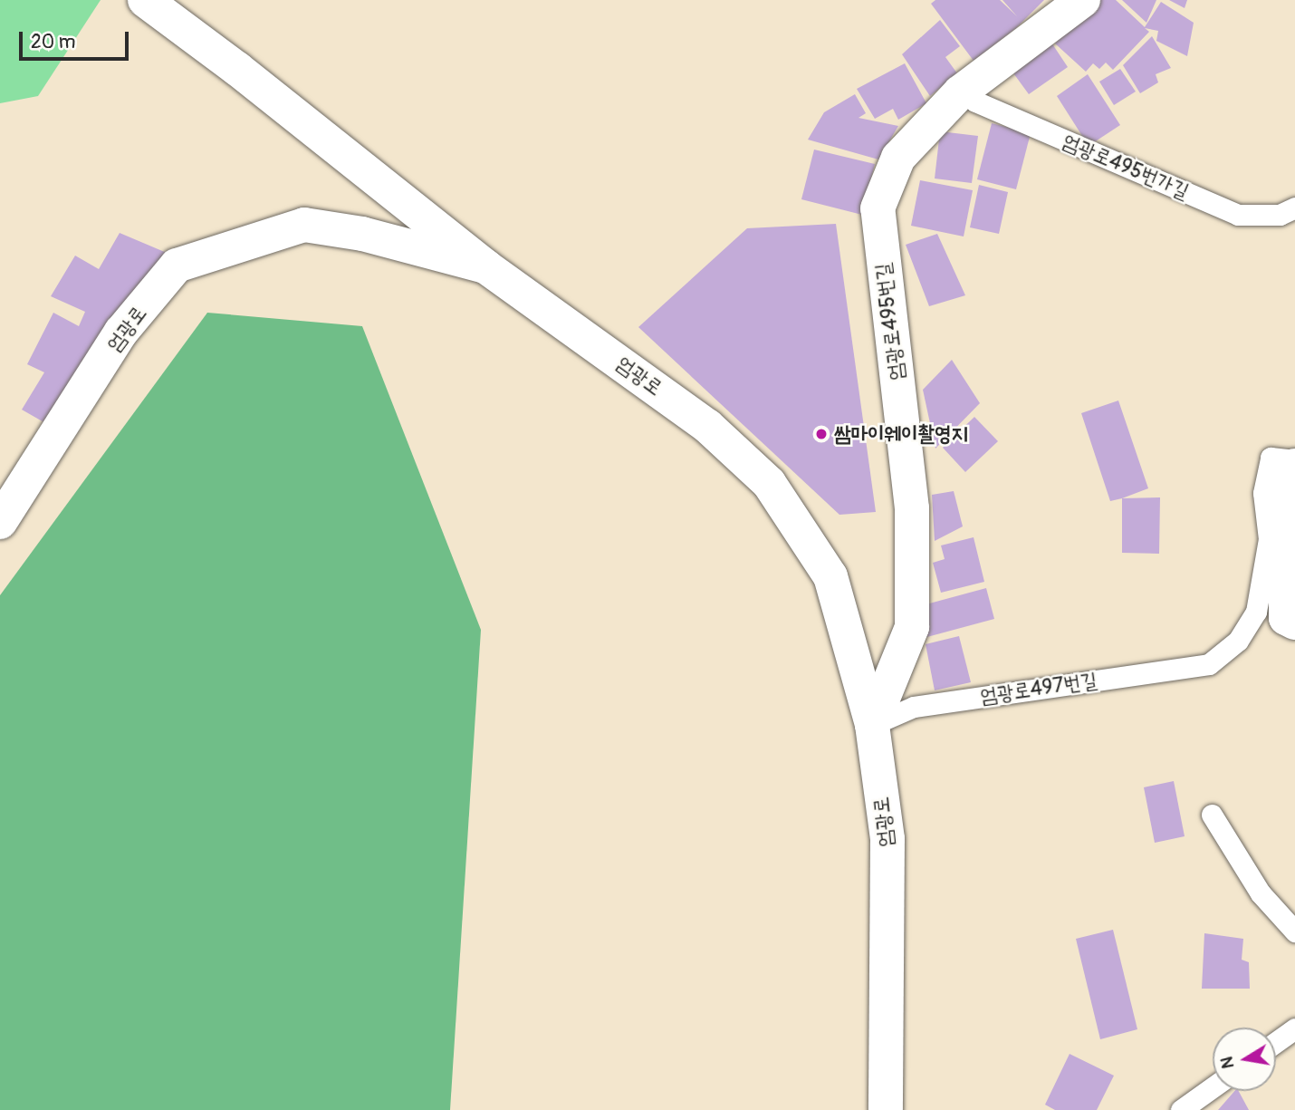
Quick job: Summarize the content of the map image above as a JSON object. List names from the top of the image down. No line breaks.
{"streets":{"main road":["엄광로495번길","엄광로"],"lane":["엄광로495번가길","엄광로497번길"]},"crossings":[["엄광로495번가길","엄광로495번길"],["엄광로495번길","엄광로"],["엄광로495번길","엄광로497번길"],["엄광로","엄광로497번길"]],"places":["쌈마이웨이촬영지"],"scale_bar":"20 m","north":"left"}
